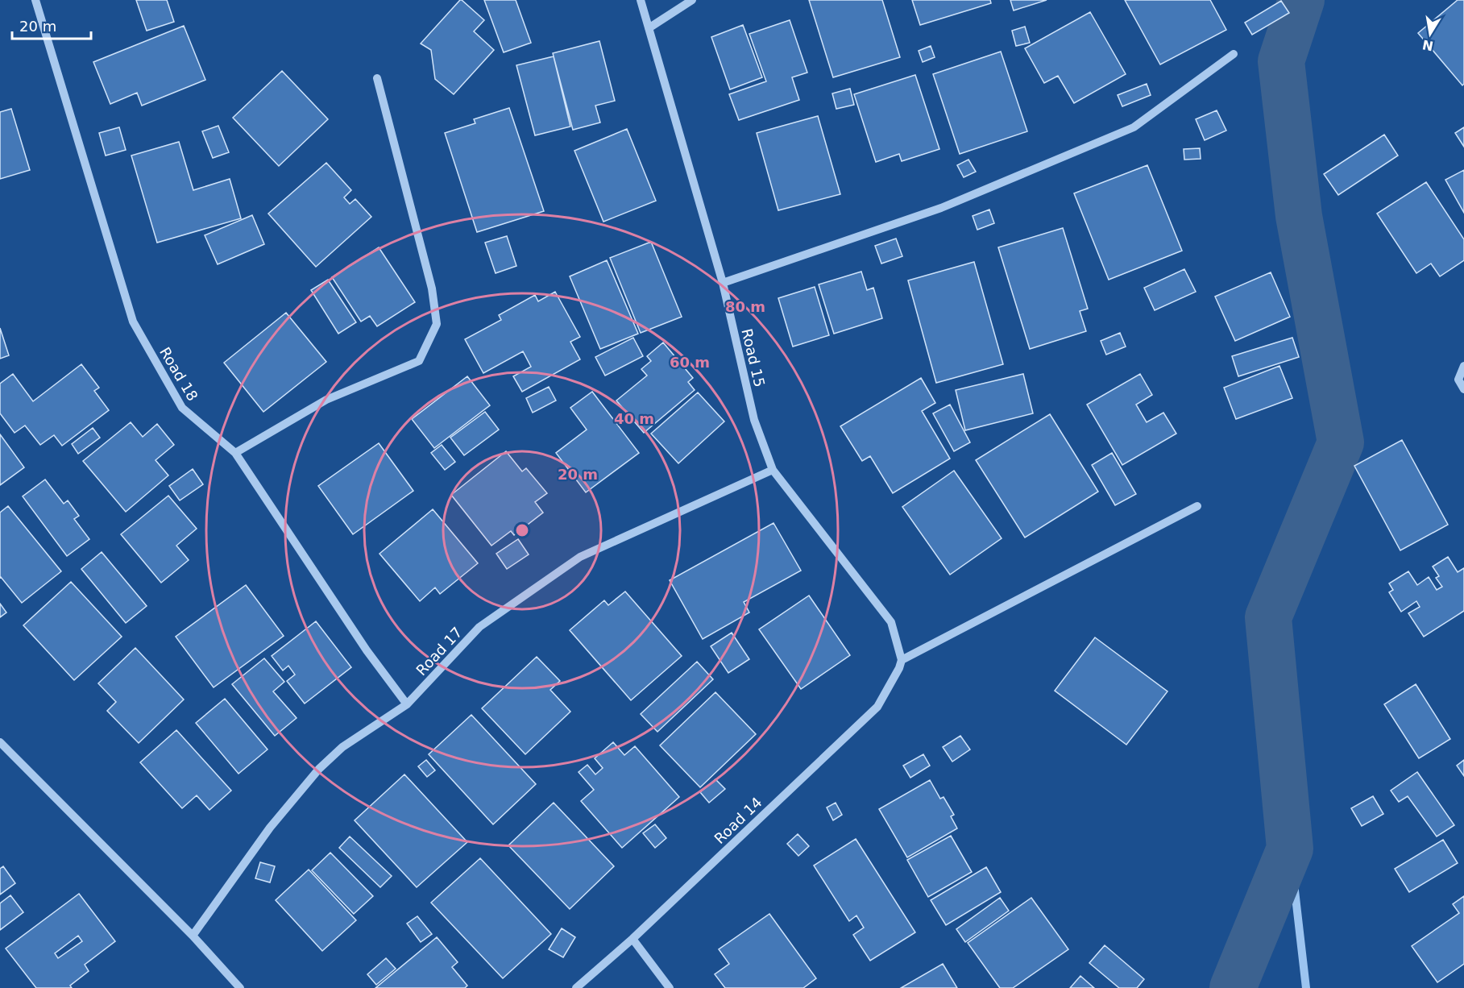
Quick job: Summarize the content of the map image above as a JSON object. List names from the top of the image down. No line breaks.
{"streets":{"street":["Road 15","Road 18","Road 17","Road 14"]},"crossings":[["Road 15","Road 17"],["Road 15","Road 14"],["Road 18","Road 17"]],"scale_bar":"20 m","north":"bottom","rings":["80 m","60 m","40 m","20 m"]}
